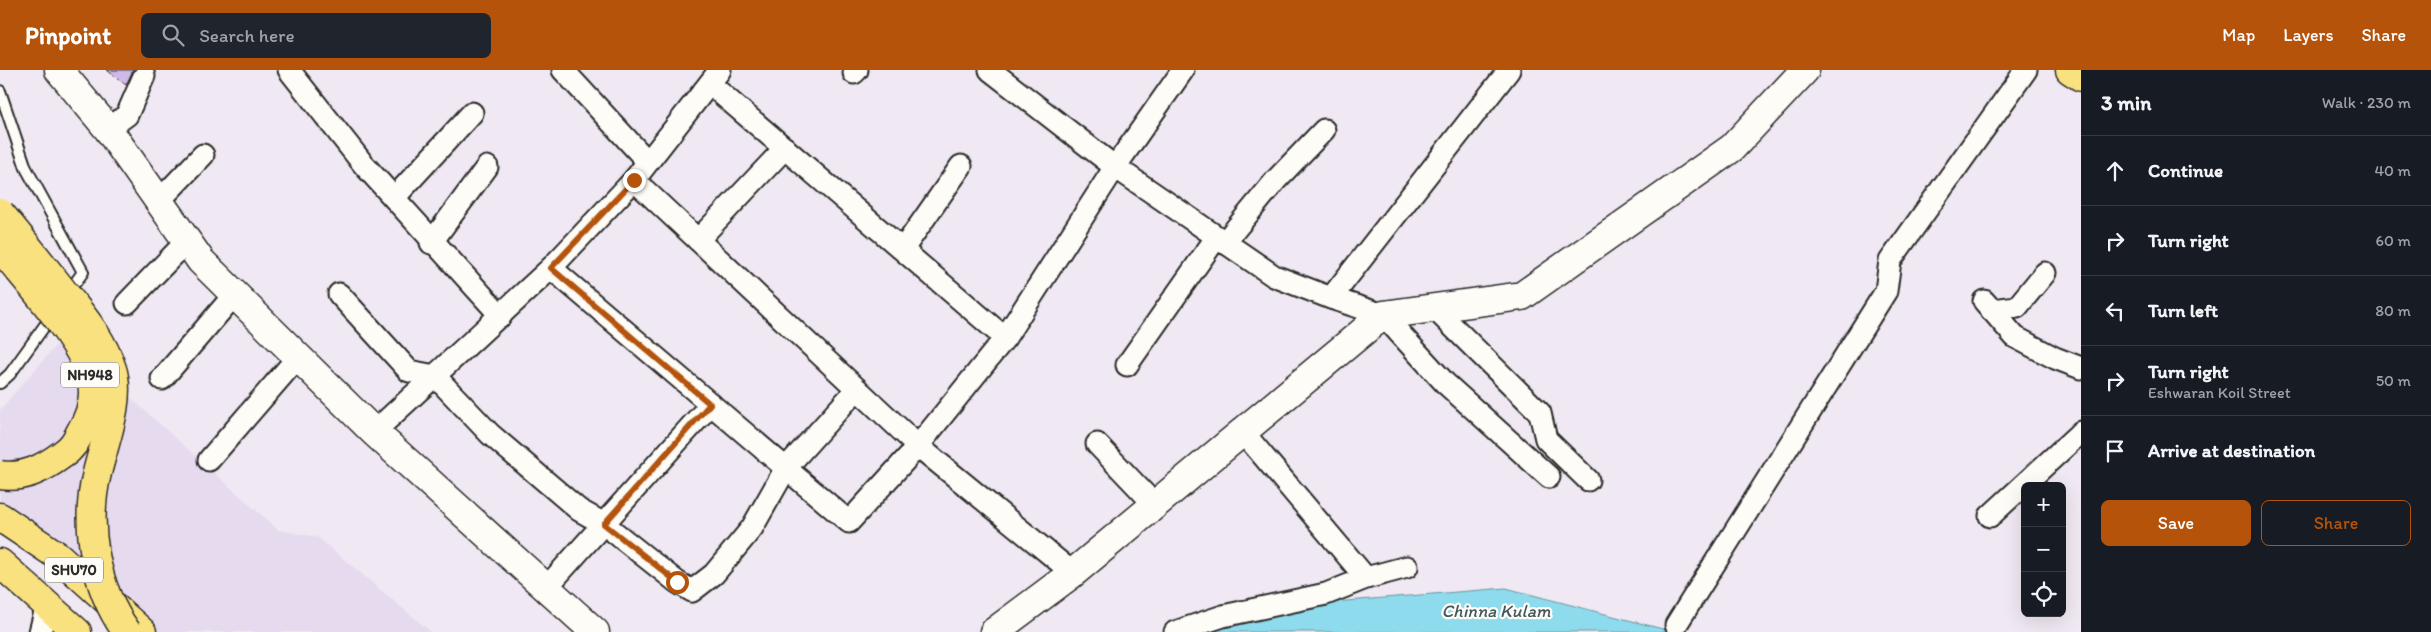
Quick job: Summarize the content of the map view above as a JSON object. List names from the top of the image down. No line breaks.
{"streets":{"main road":["NH948","SHU70"]},"water":["Chinna Kulam"],"page":{"header":"Pinpoint","search":"Search here","nav":["Map","Layers","Share"],"heading":["3 min","Walk · 230 m"],"list":[["Continue","40 m"],["Turn right","60 m"],["Turn left","80 m"],["Turn right","Eshwaran Koil Street","50 m"],"Arrive at destination"],"map_buttons":["+","−"],"buttons":["Save","Share"]}}
